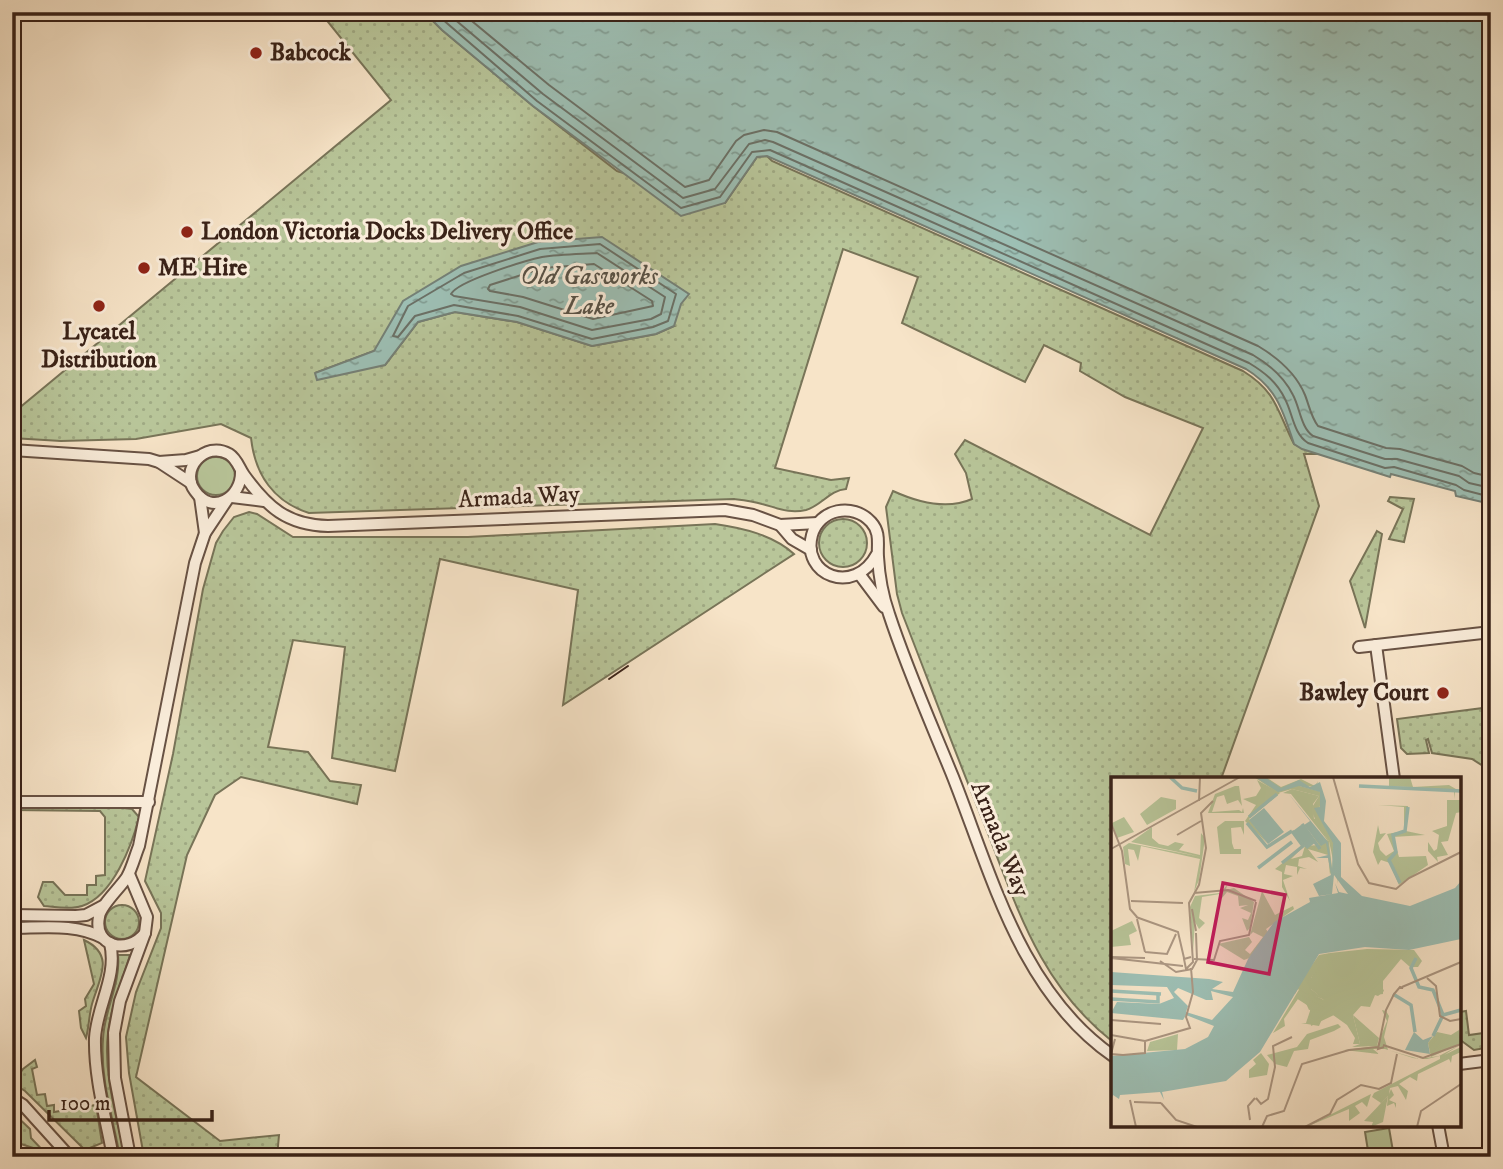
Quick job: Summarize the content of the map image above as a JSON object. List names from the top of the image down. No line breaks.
{"streets":{"street":["Armada Way"]},"water":["Old Gasworks Lake"],"places":["Babcock","London Victoria Docks Delivery Office","ME Hire","Lycatel Distribution","Bawley Court"],"scale_bar":"100 m"}
